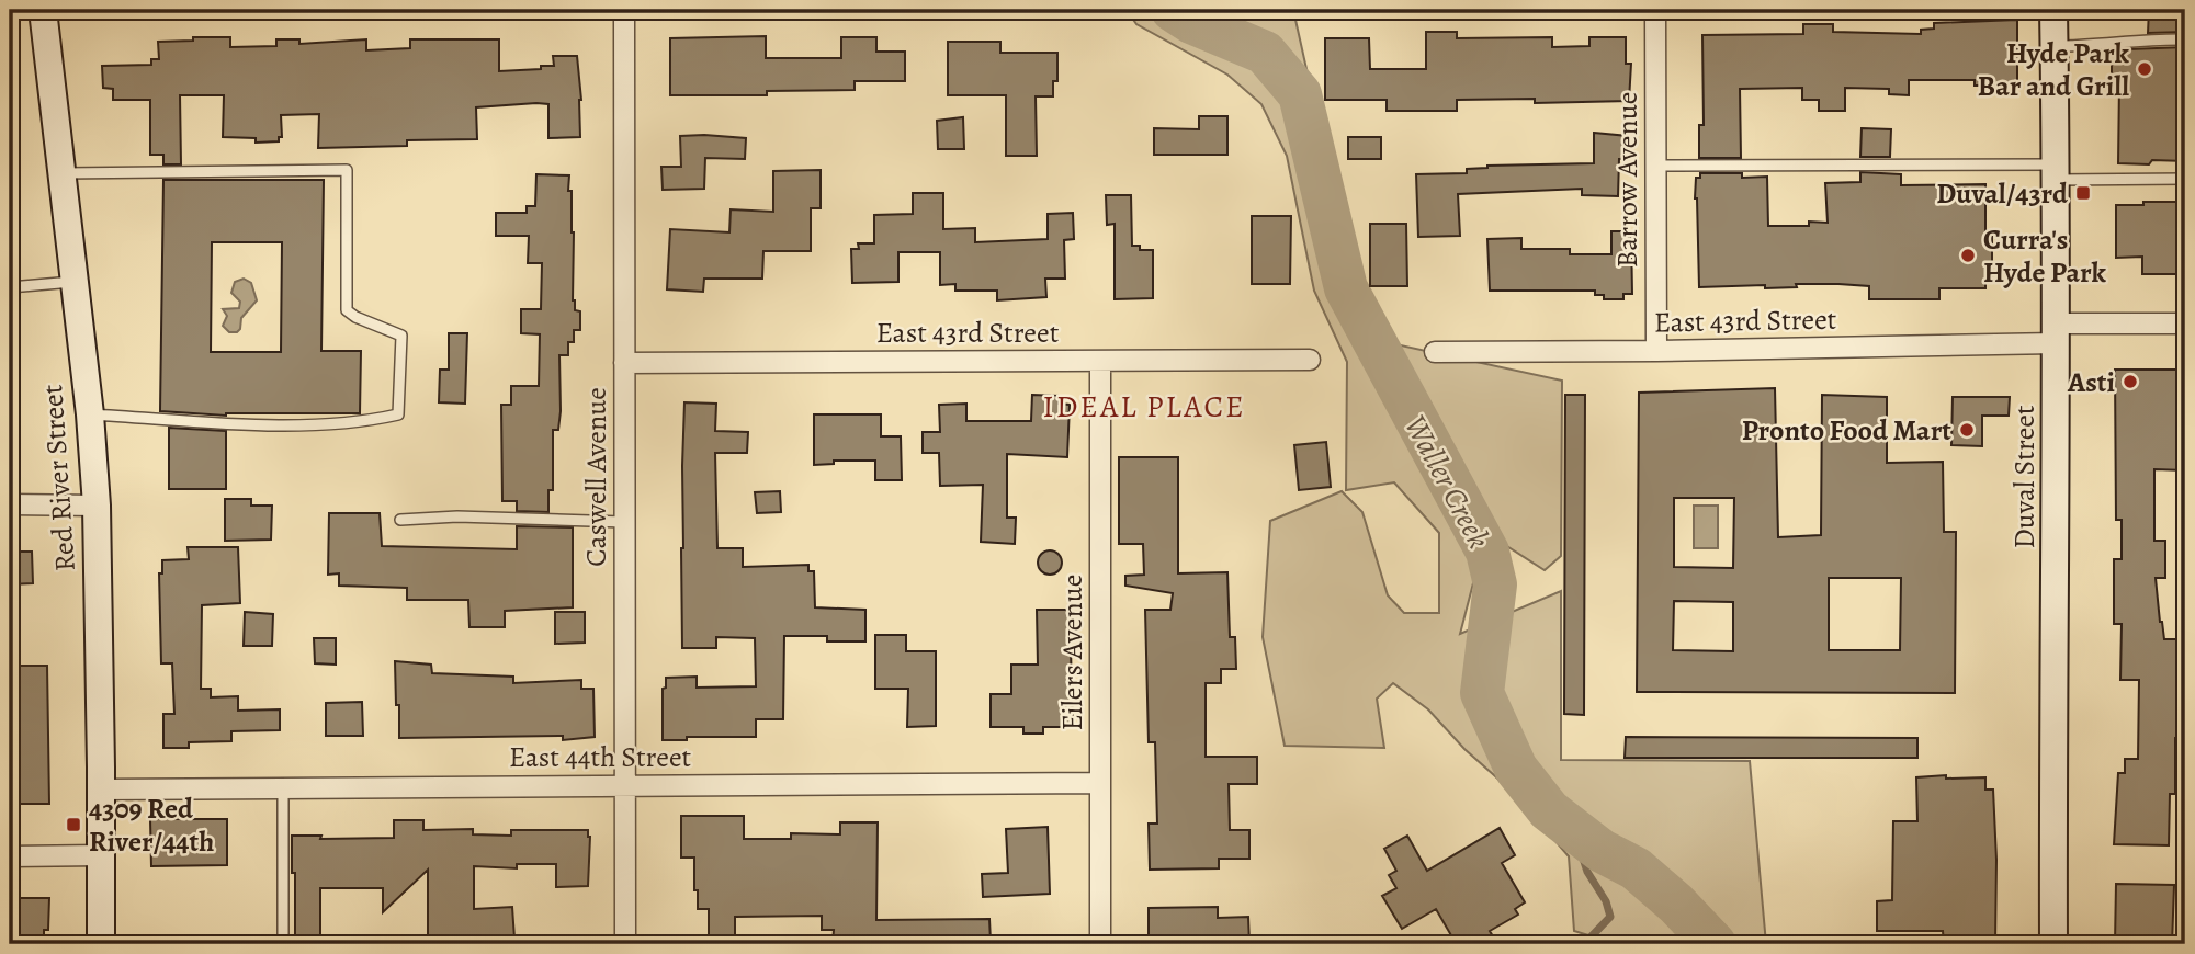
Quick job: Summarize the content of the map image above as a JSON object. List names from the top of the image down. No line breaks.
{"streets":{"main road":["Duval Street","Red River Street"],"street":["Barrow Avenue","East 43rd Street","Caswell Avenue","Eilers Avenue","East 44th Street"]},"crossings":[["Barrow Avenue","East 43rd Street"],["East 43rd Street","Caswell Avenue"],["East 43rd Street","Duval Street"],["East 43rd Street","Eilers Avenue"],["Caswell Avenue","East 44th Street"],["Red River Street","East 44th Street"],["Eilers Avenue","East 44th Street"]],"districts":["IDEAL PLACE"],"water":["Waller Creek"],"places":{"other":["Hyde Park Bar and Grill","Curra's Hyde Park","Asti","Pronto Food Mart"],"transit":["Duval/43rd","4309 Red River/44th"]}}
